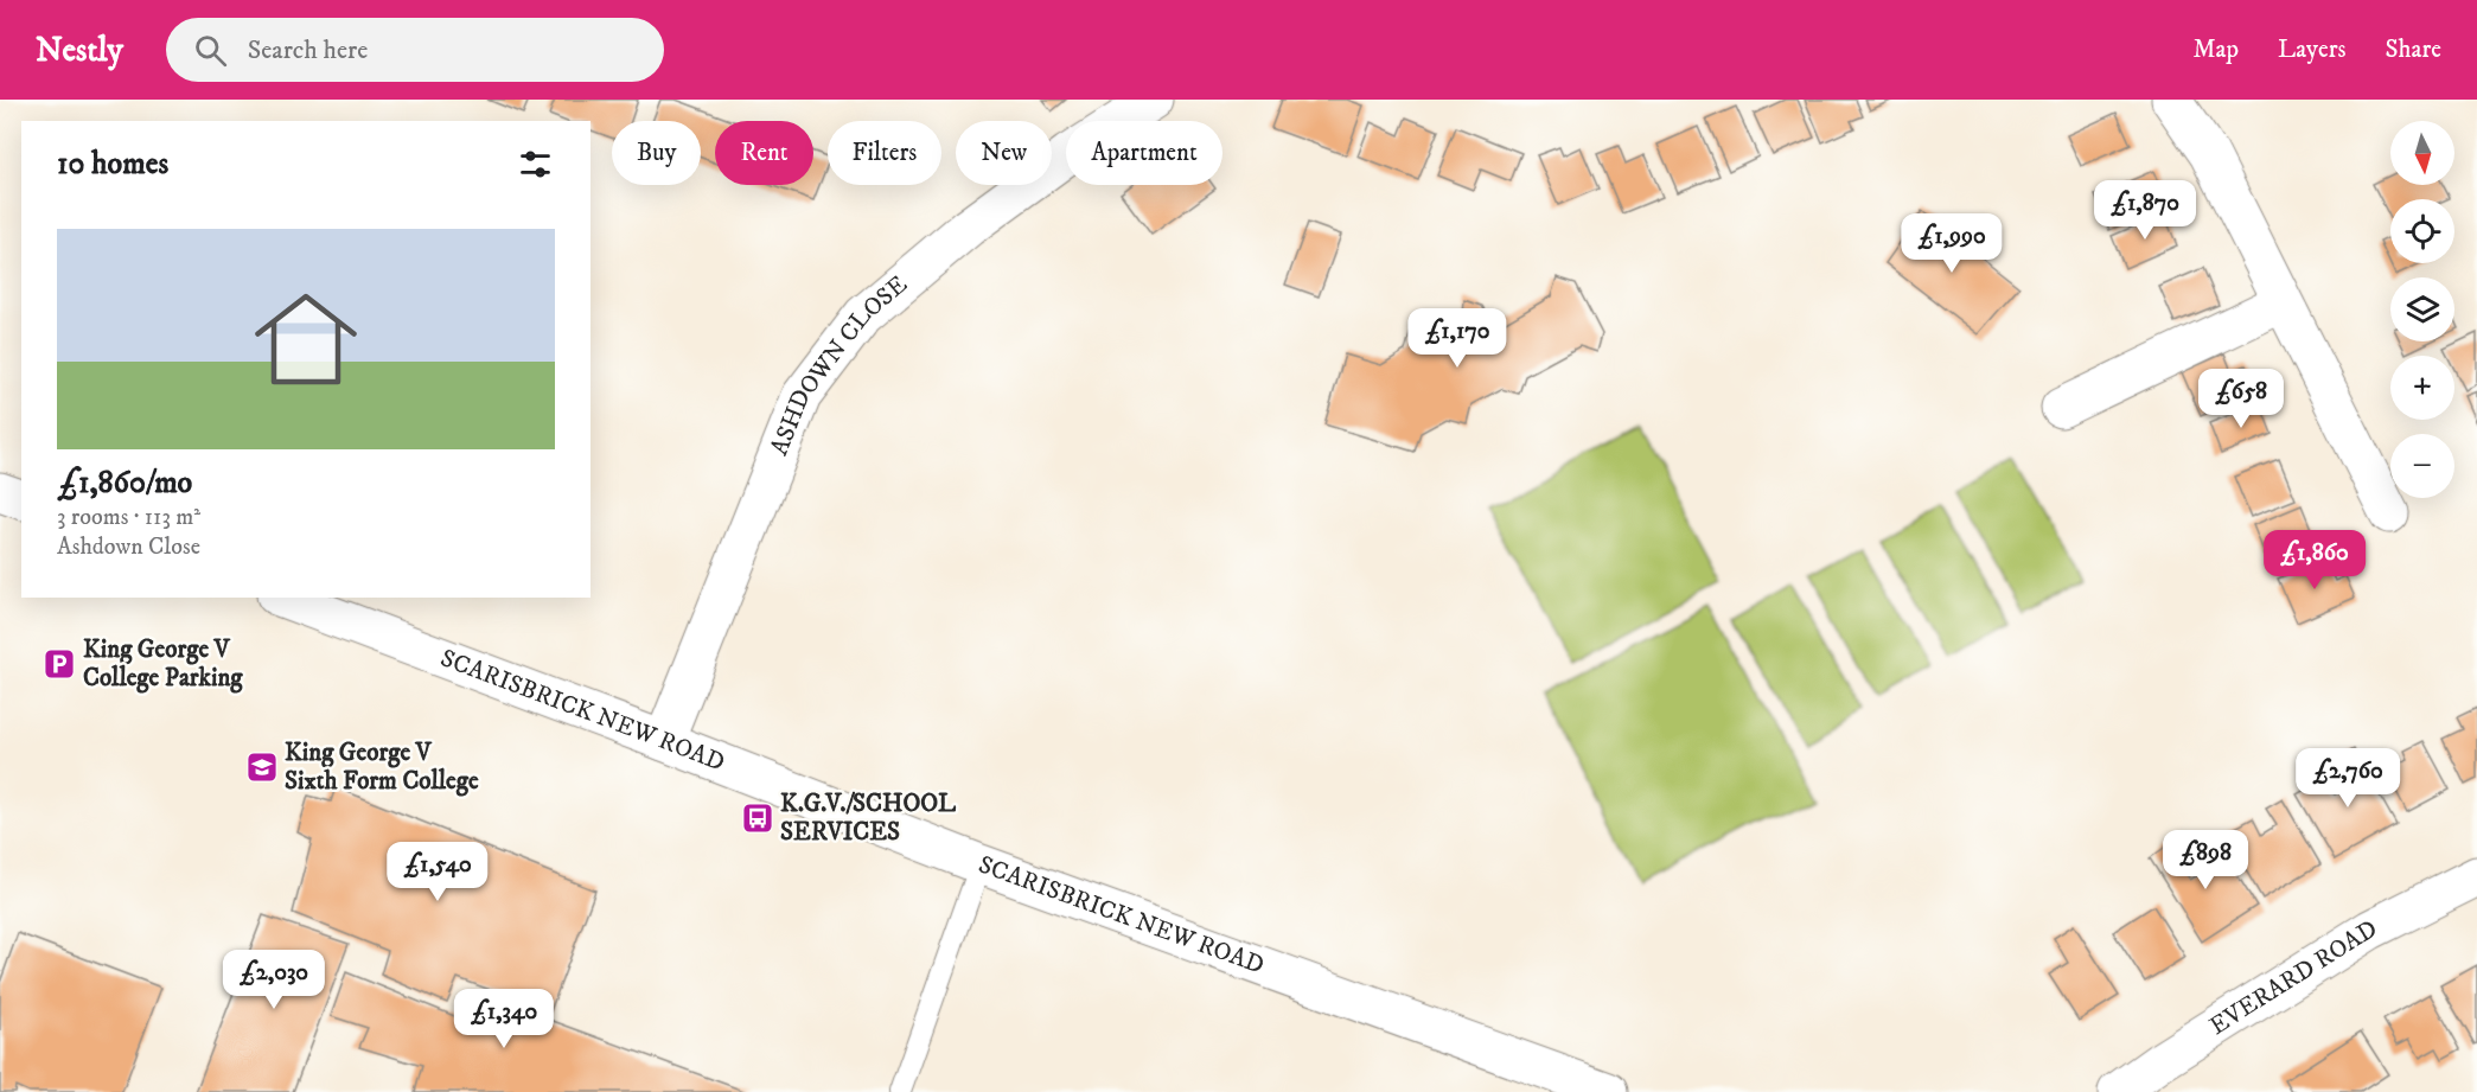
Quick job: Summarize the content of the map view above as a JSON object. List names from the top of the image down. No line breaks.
{"streets":{"main road":["ASHDOWN CLOSE","SCARISBRICK NEW ROAD","EVERARD ROAD"]},"crossings":[["ASHDOWN CLOSE","SCARISBRICK NEW ROAD"]],"places":{"parking":["King George V College Parking"],"school or university":["King George V Sixth Form College"],"bus stop":["K.G.V./SCHOOL SERVICES"]},"north":"bottom","page":{"header":"Nestly","search":"Search here","nav":["Map","Layers","Share"],"map_buttons":["+","−"],"chip":["Buy","Rent","Filters","New","Apartment"],"heading":"10 homes","price":["£1,870","£1,990","£1,170","£658","£1,860","£2,760","£898","£1,540","£2,030","£1,340"],"list":[{"name":"£1,860/mo","note":"3 rooms · 113 m² · Ashdown Close"}]}}
